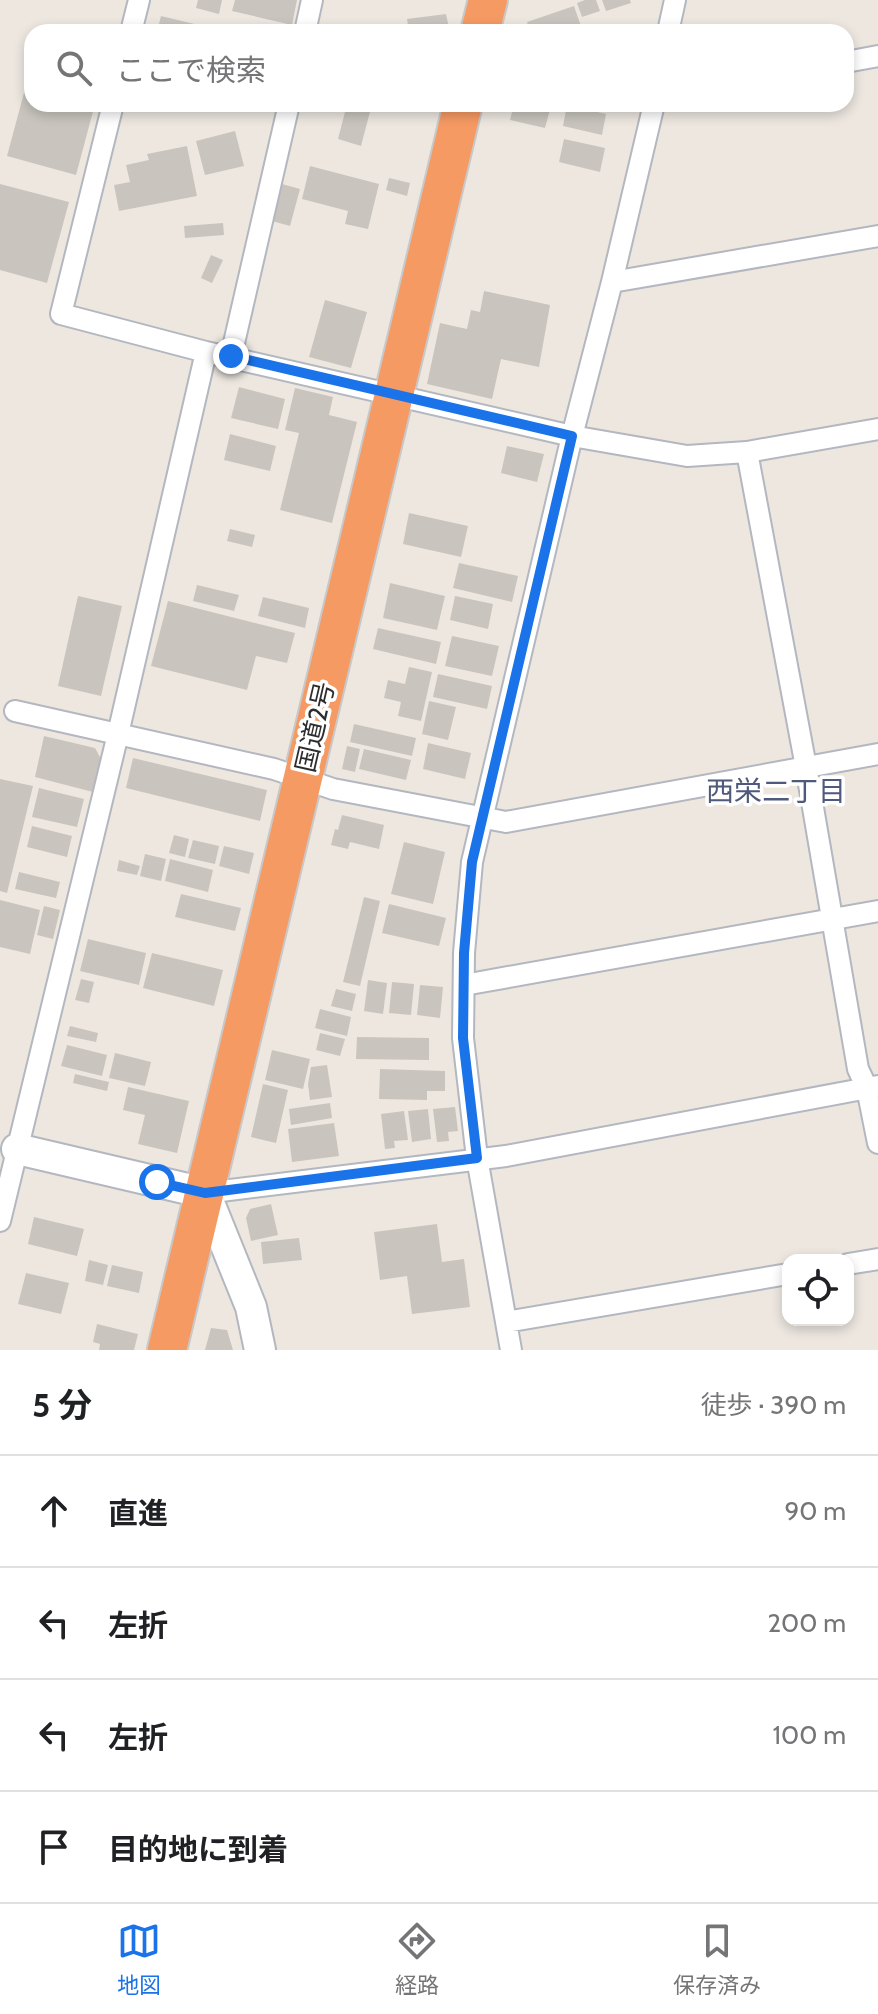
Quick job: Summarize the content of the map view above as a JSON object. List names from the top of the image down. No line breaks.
{"streets":{"highway":["国道2号"]},"districts":["西栄二丁目"],"page":{"search":"ここで検索","heading":["5 分","徒歩 · 390 m"],"list":[["直進","90 m"],["左折","200 m"],["左折","100 m"],"目的地に到着"],"nav":["地図","経路","保存済み"]}}
